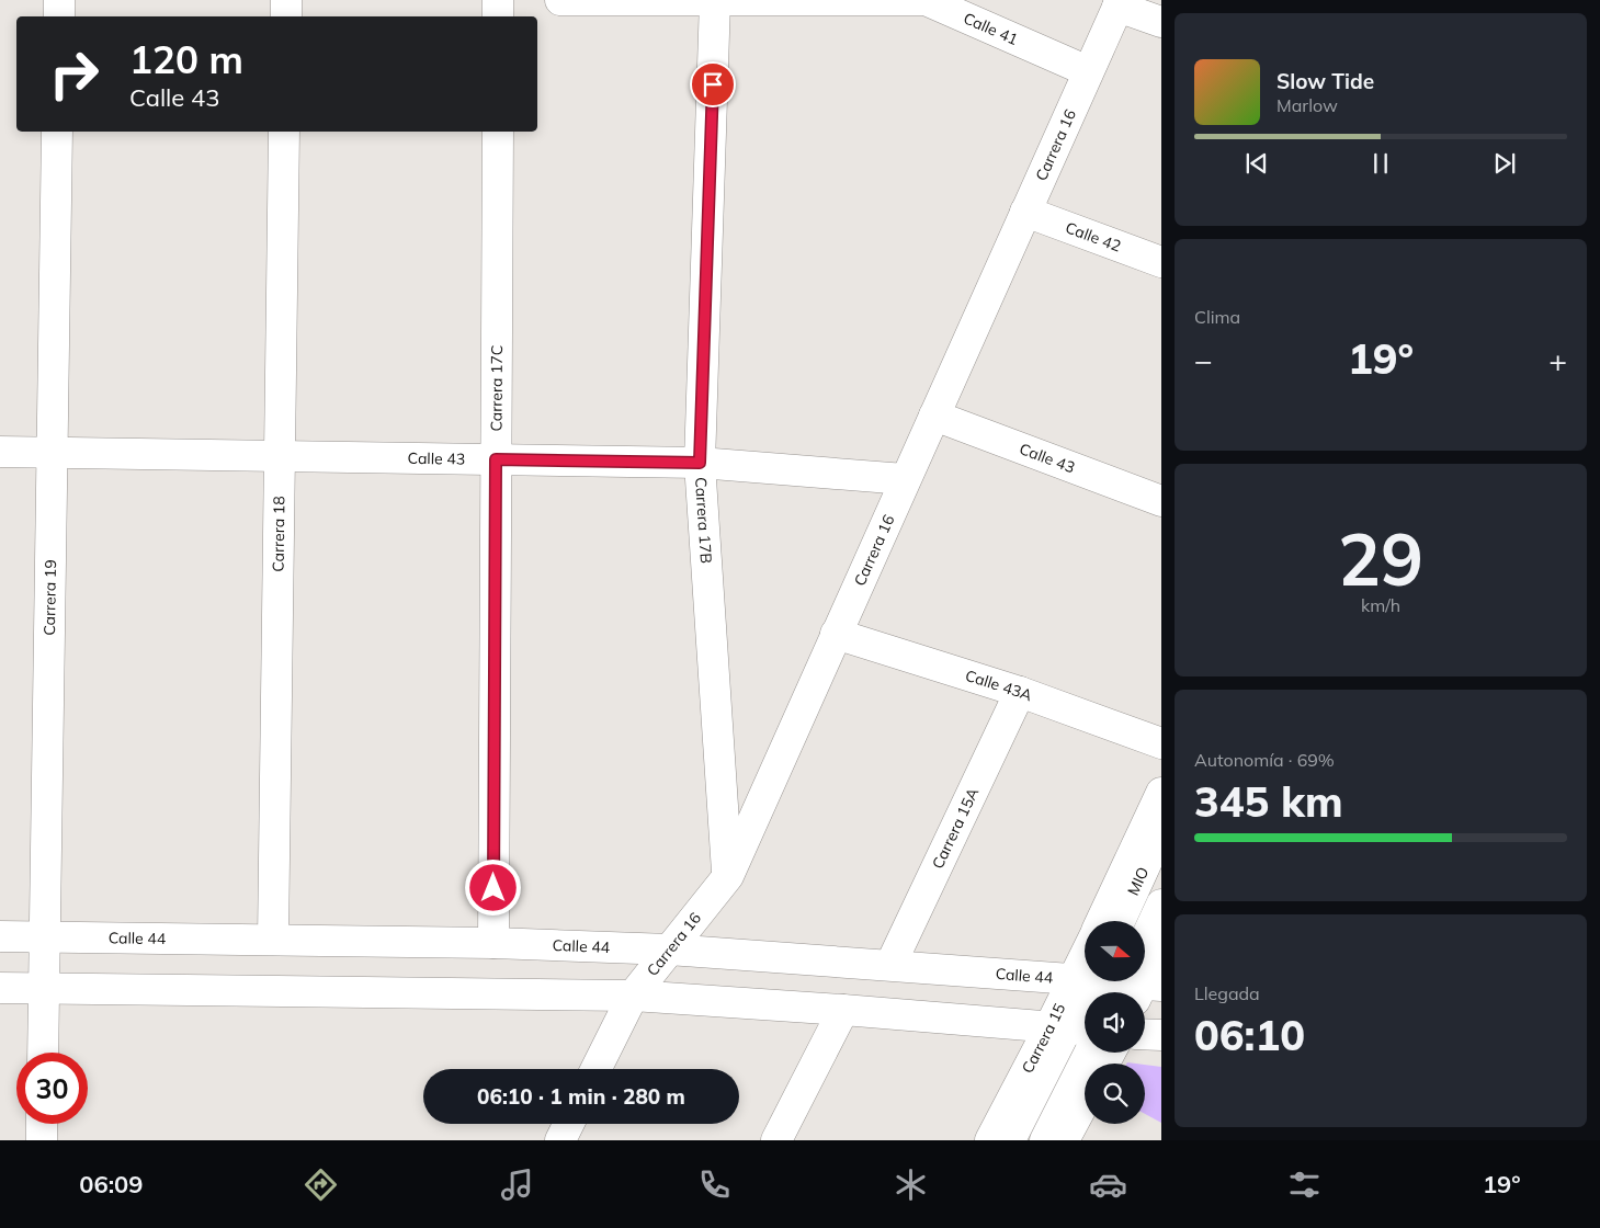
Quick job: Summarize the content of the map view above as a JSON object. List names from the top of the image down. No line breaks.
{"streets":{"street":["Calle 41","Carrera 16","Calle 42","Carrera 17C","Calle 43","Carrera 17B","Carrera 18","Carrera 19","Calle 43A","Carrera 15A","MIO","Calle 44","Carrera 15"]},"crossings":[["Calle 41","Carrera 16"],["Calle 41","Carrera 17B"],["Carrera 16","Calle 42"],["Carrera 16","Calle 43"],["Carrera 16","Carrera 17B"],["Carrera 16","Calle 43A"],["Carrera 16","Calle 44"],["Carrera 17C","Calle 43"],["Carrera 17C","Calle 44"],["Calle 43","Carrera 17B"],["Calle 43","Carrera 18"],["Calle 43","Carrera 19"],["Carrera 18","Calle 44"],["Carrera 19","Calle 44"],["Calle 43A","Carrera 15A"],["Carrera 15A","Calle 44"],["MIO","Calle 44"]],"north":"right","page":{"turn":["120 m","Calle 43"],"song":["Slow Tide","Marlow"],"tile":["Clima",["29","km/h"],["Autonomía · 69%","345 km"],["Llegada","06:10"]],"heat":["−","19°","+"],"limit":"30","trip":"06:10 · 1 min · 280 m","tabs":["06:09","19°"]}}
